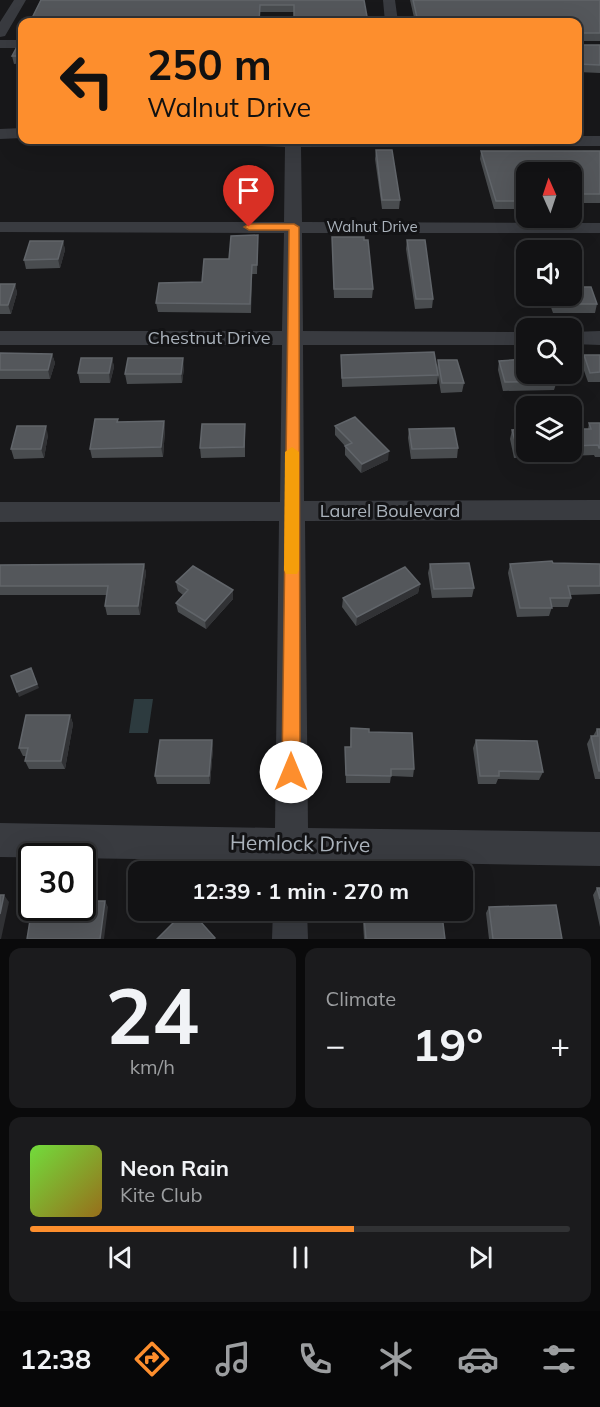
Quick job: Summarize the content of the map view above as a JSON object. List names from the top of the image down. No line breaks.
{"streets":{"street":["Walnut Drive","Chestnut Drive","Laurel Boulevard","Hemlock Drive"]},"north":"top","page":{"turn":["250 m","Walnut Drive"],"limit":"30","trip":"12:39 · 1 min · 270 m","tile":[["24","km/h"],"Climate"],"heat":["−","19°","+"],"song":["Neon Rain","Kite Club"],"tabs":"12:38"}}
